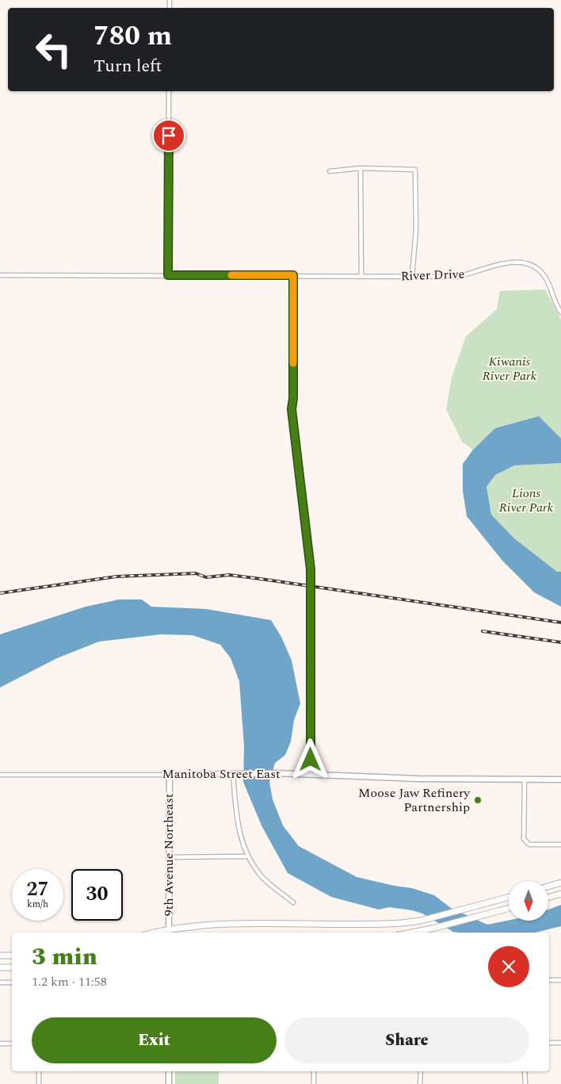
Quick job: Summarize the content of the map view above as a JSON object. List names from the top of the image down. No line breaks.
{"streets":{"street":["River Drive","Manitoba Street East","9th Avenue Northeast"]},"crossings":[["Manitoba Street East","9th Avenue Northeast"]],"parks":["Kiwanis River Park","Lions River Park"],"places":["Moose Jaw Refinery Partnership"],"north":"bottom","page":{"turn":["780 m","Turn left"],"speed":"27 km/h","limit":"30","heading":["3 min","1.2 km · 11:58"],"buttons":["Exit","Share"]}}
